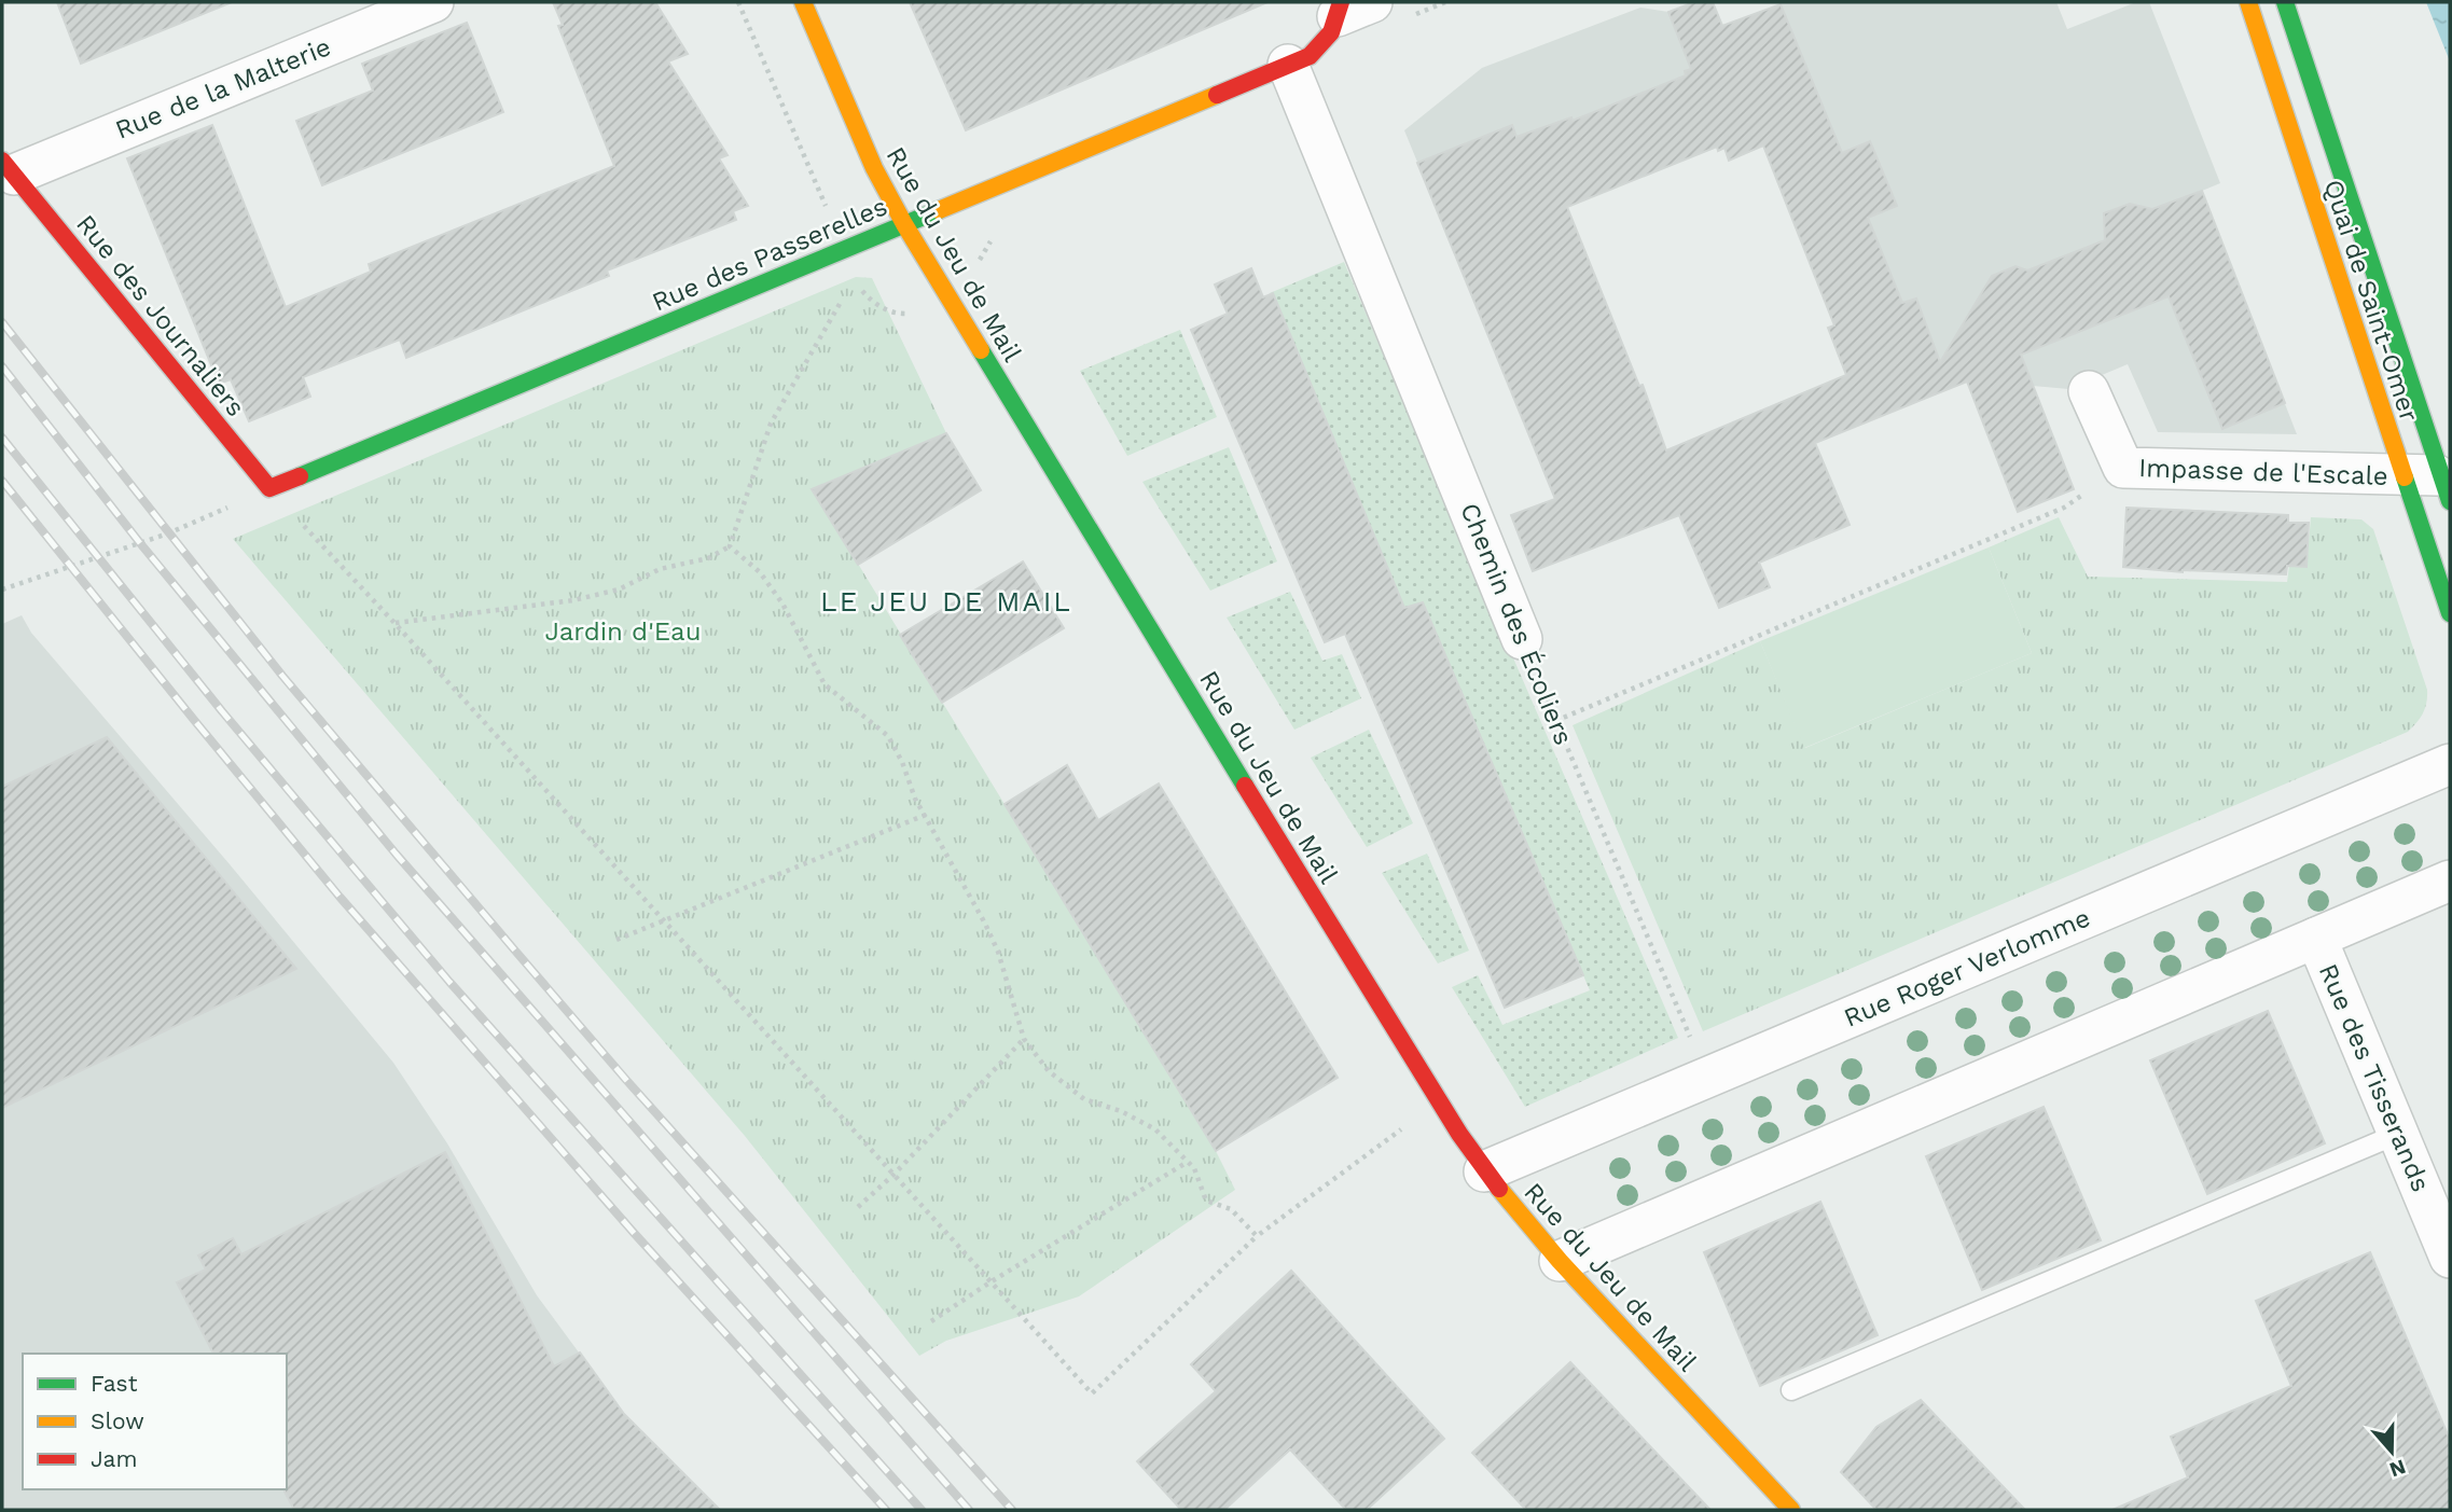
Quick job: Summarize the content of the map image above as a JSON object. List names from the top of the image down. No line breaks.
{"streets":{"street":["Rue de la Malterie","Rue des Passerelles","Rue du Jeu de Mail","Quai de Saint-Omer","Rue des Journaliers","Impasse de l'Escale","Chemin des Écoliers","Rue Roger Verlomme","Rue des Tisserands"]},"crossings":[["Rue de la Malterie","Rue des Journaliers"],["Rue des Passerelles","Rue du Jeu de Mail"],["Rue des Passerelles","Rue des Journaliers"],["Rue des Passerelles","Chemin des Écoliers"],["Rue du Jeu de Mail","Rue Roger Verlomme"],["Quai de Saint-Omer","Impasse de l'Escale"]],"districts":["LE JEU DE MAIL"],"parks":["Jardin d'Eau"],"legend":["Fast","Slow","Jam"],"north":"bottom"}
